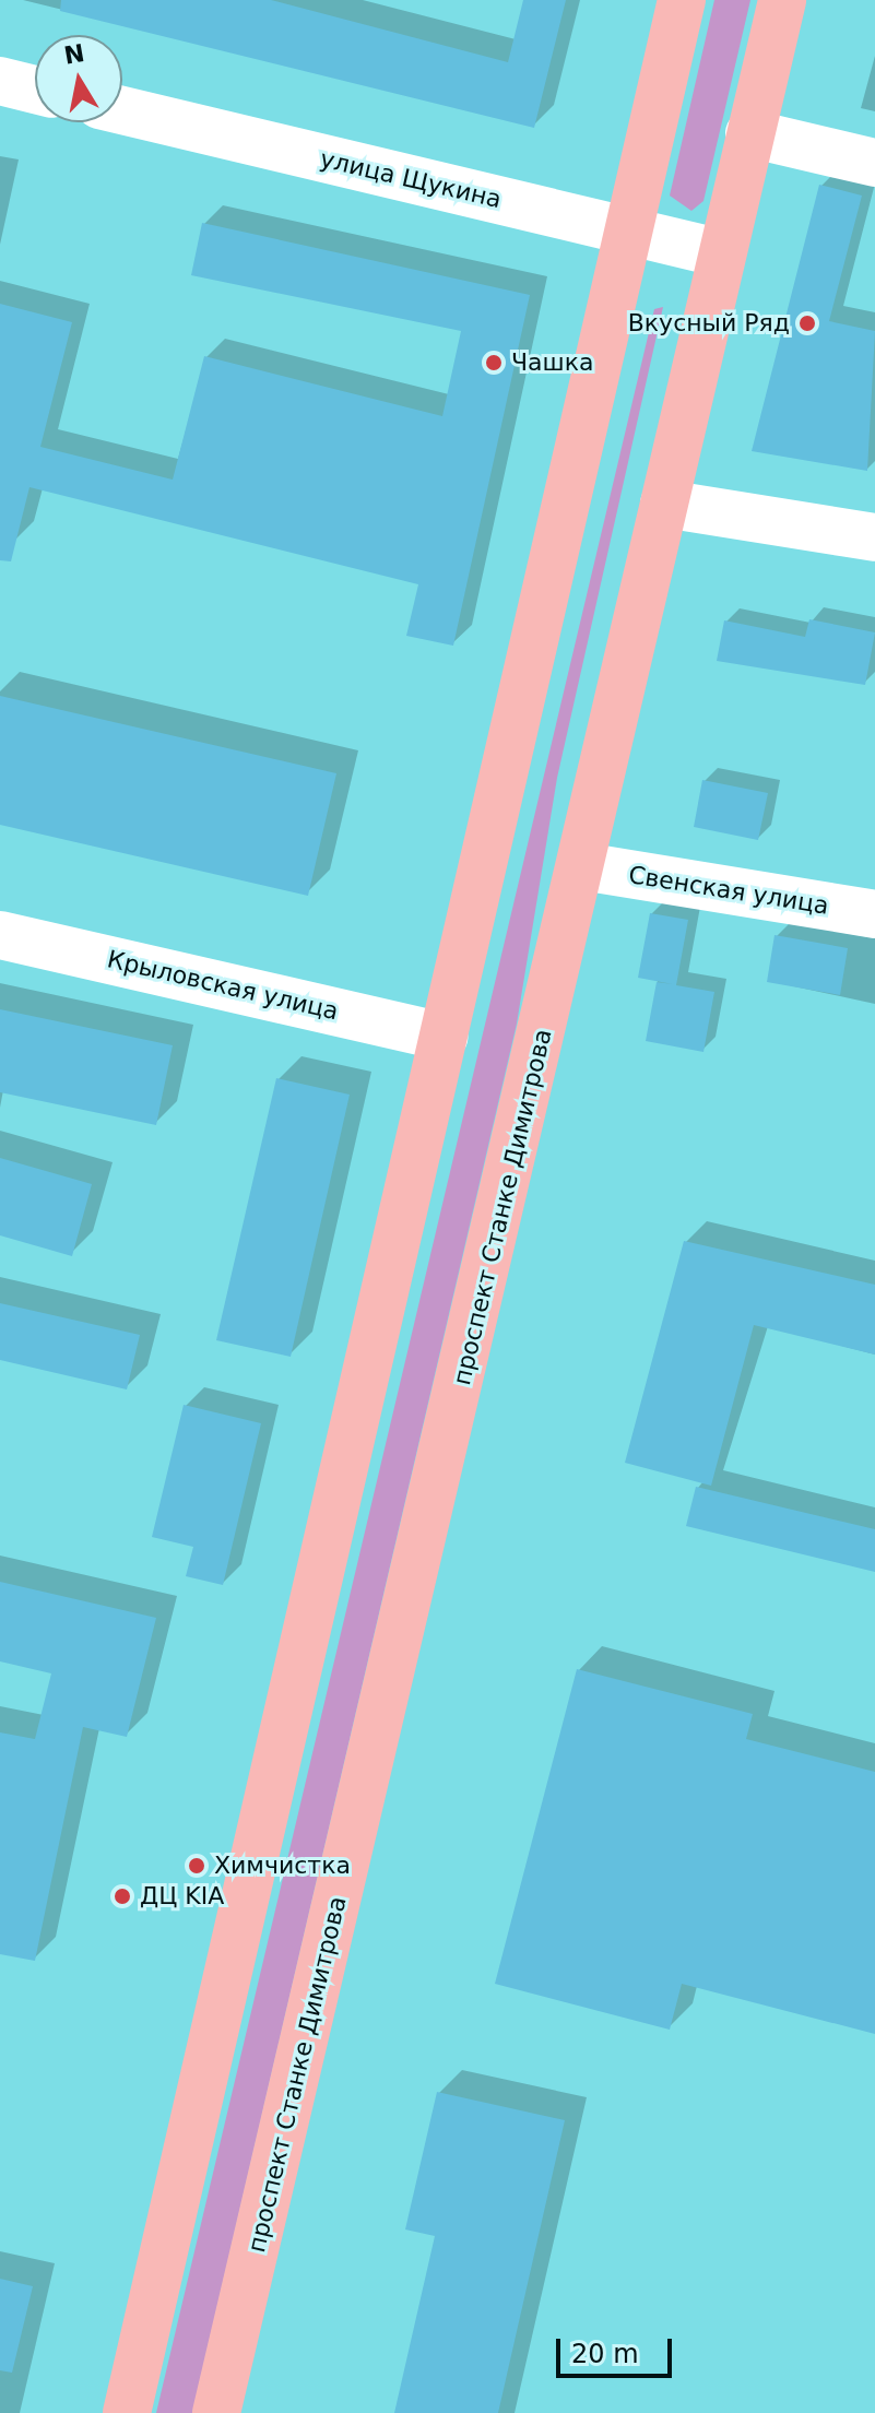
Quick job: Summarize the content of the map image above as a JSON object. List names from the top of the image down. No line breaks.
{"streets":{"main road":["проспект Станке Димитрова"],"street":["улица Щукина","Свенская улица","Крыловская улица"]},"crossings":[["улица Щукина","проспект Станке Димитрова"],["Свенская улица","проспект Станке Димитрова"]],"places":["Вкусный Ряд","Чашка","Химчистка","ДЦ KIA"],"scale_bar":"20 m","north":"top"}
